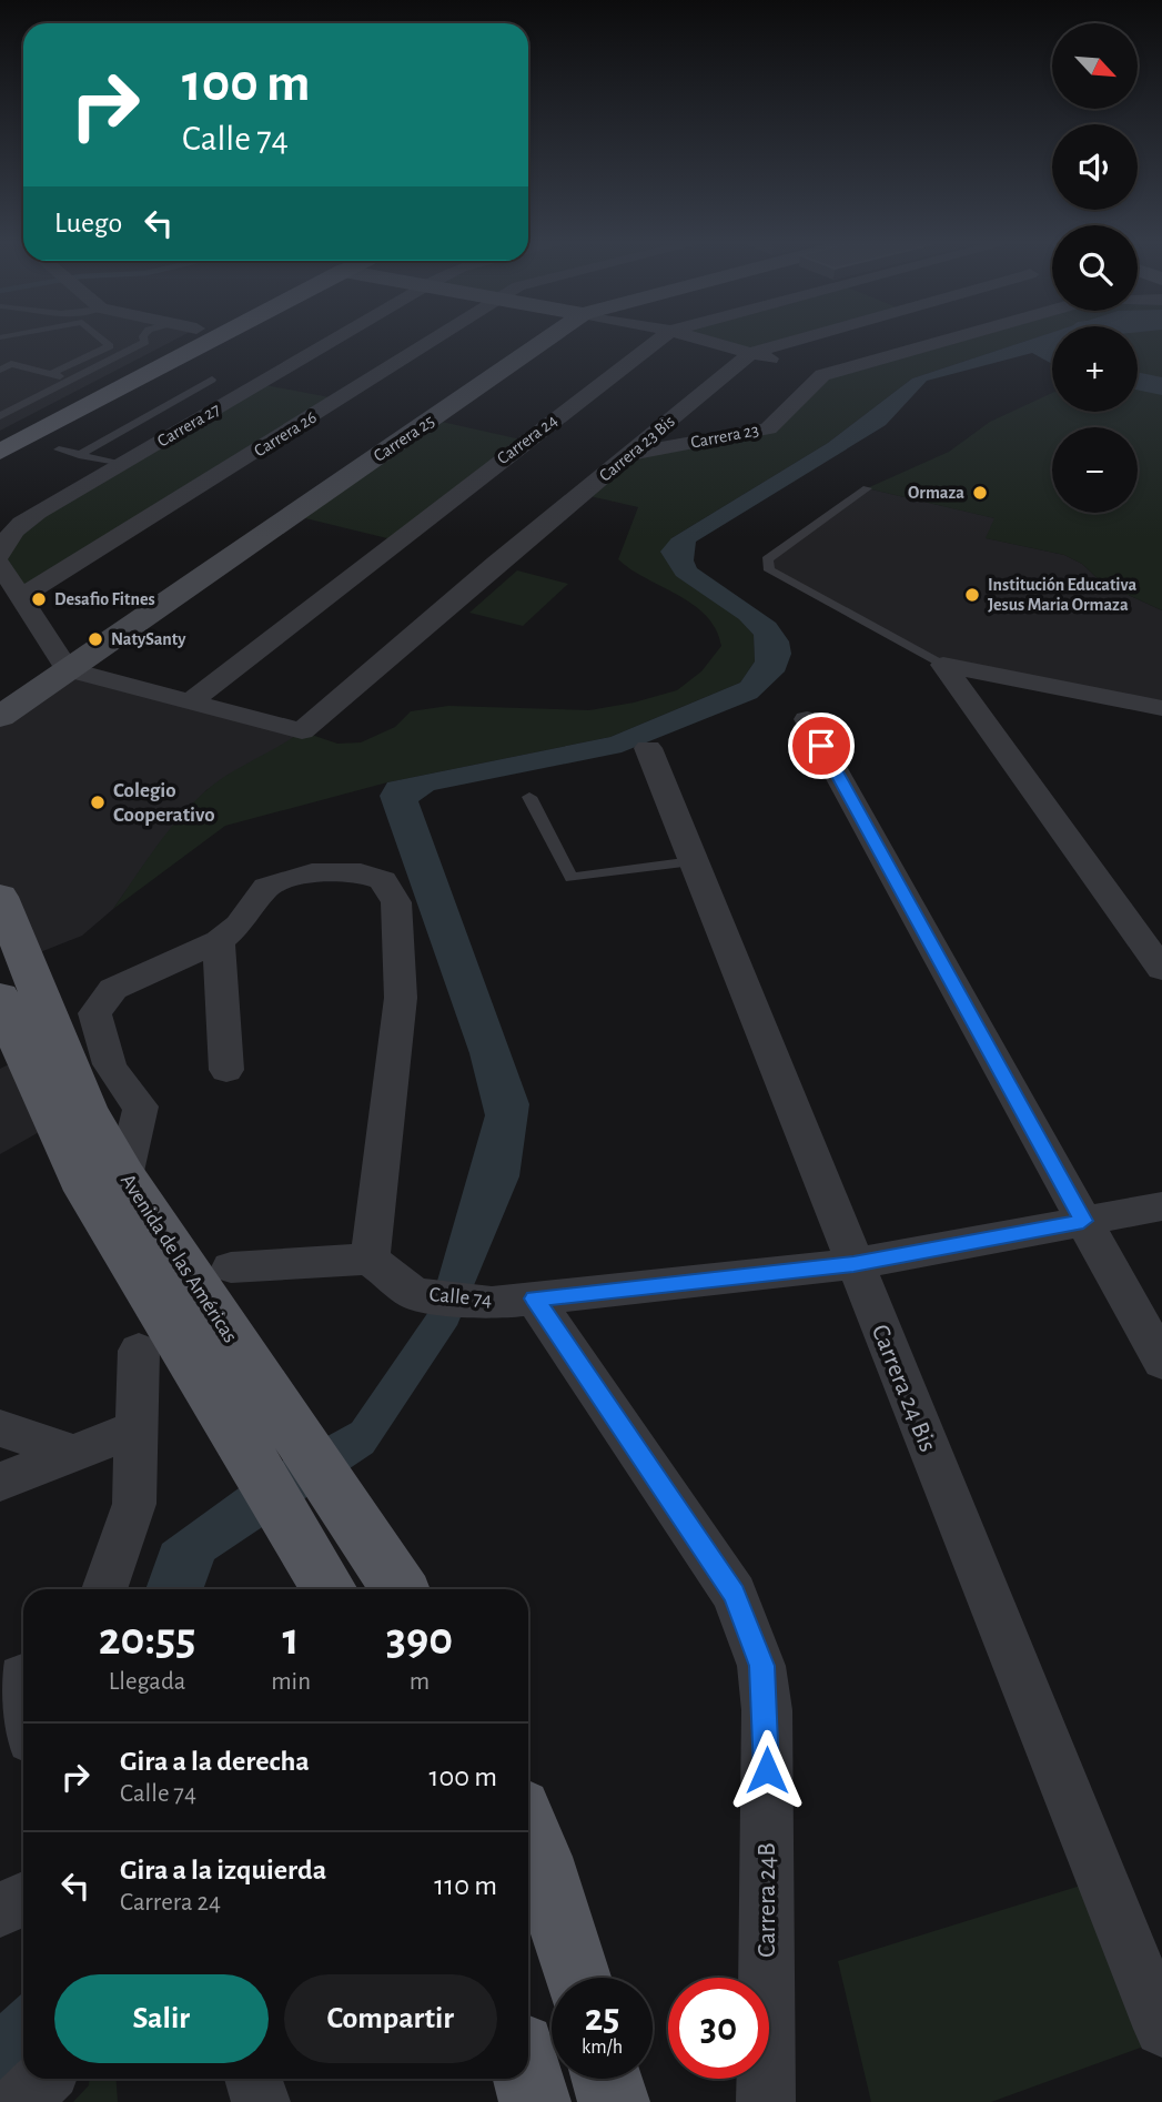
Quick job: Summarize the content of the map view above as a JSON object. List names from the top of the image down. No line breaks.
{"streets":{"main road":["Avenida de las Américas"],"street":["Carrera 27","Carrera 26","Carrera 23","Carrera 25","Carrera 24","Carrera 23 Bis","Calle 74","Carrera 24 Bis","Carrera 24B"]},"crossings":[["Carrera 23","Carrera 23 Bis"],["Carrera 24","Carrera 23 Bis"],["Calle 74","Carrera 24 Bis"],["Calle 74","Carrera 24B"]],"places":["Ormaza","Institución Educativa Jesus Maria Ormaza","Desafio Fitnes","NatySanty","Colegio Cooperativo"],"north":"bottom right","page":{"map_buttons":["+","−"],"turn":["100 m","Calle 74"],"then":"Luego","eta":["20:55","Llegada","1","min","390","m"],"list":[{"name":"Gira a la derecha","note":"Calle 74","value":"100 m"},{"name":"Gira a la izquierda","note":"Carrera 24","value":"110 m"}],"buttons":["Salir","Compartir"],"speed":"25 km/h","limit":"30"}}
